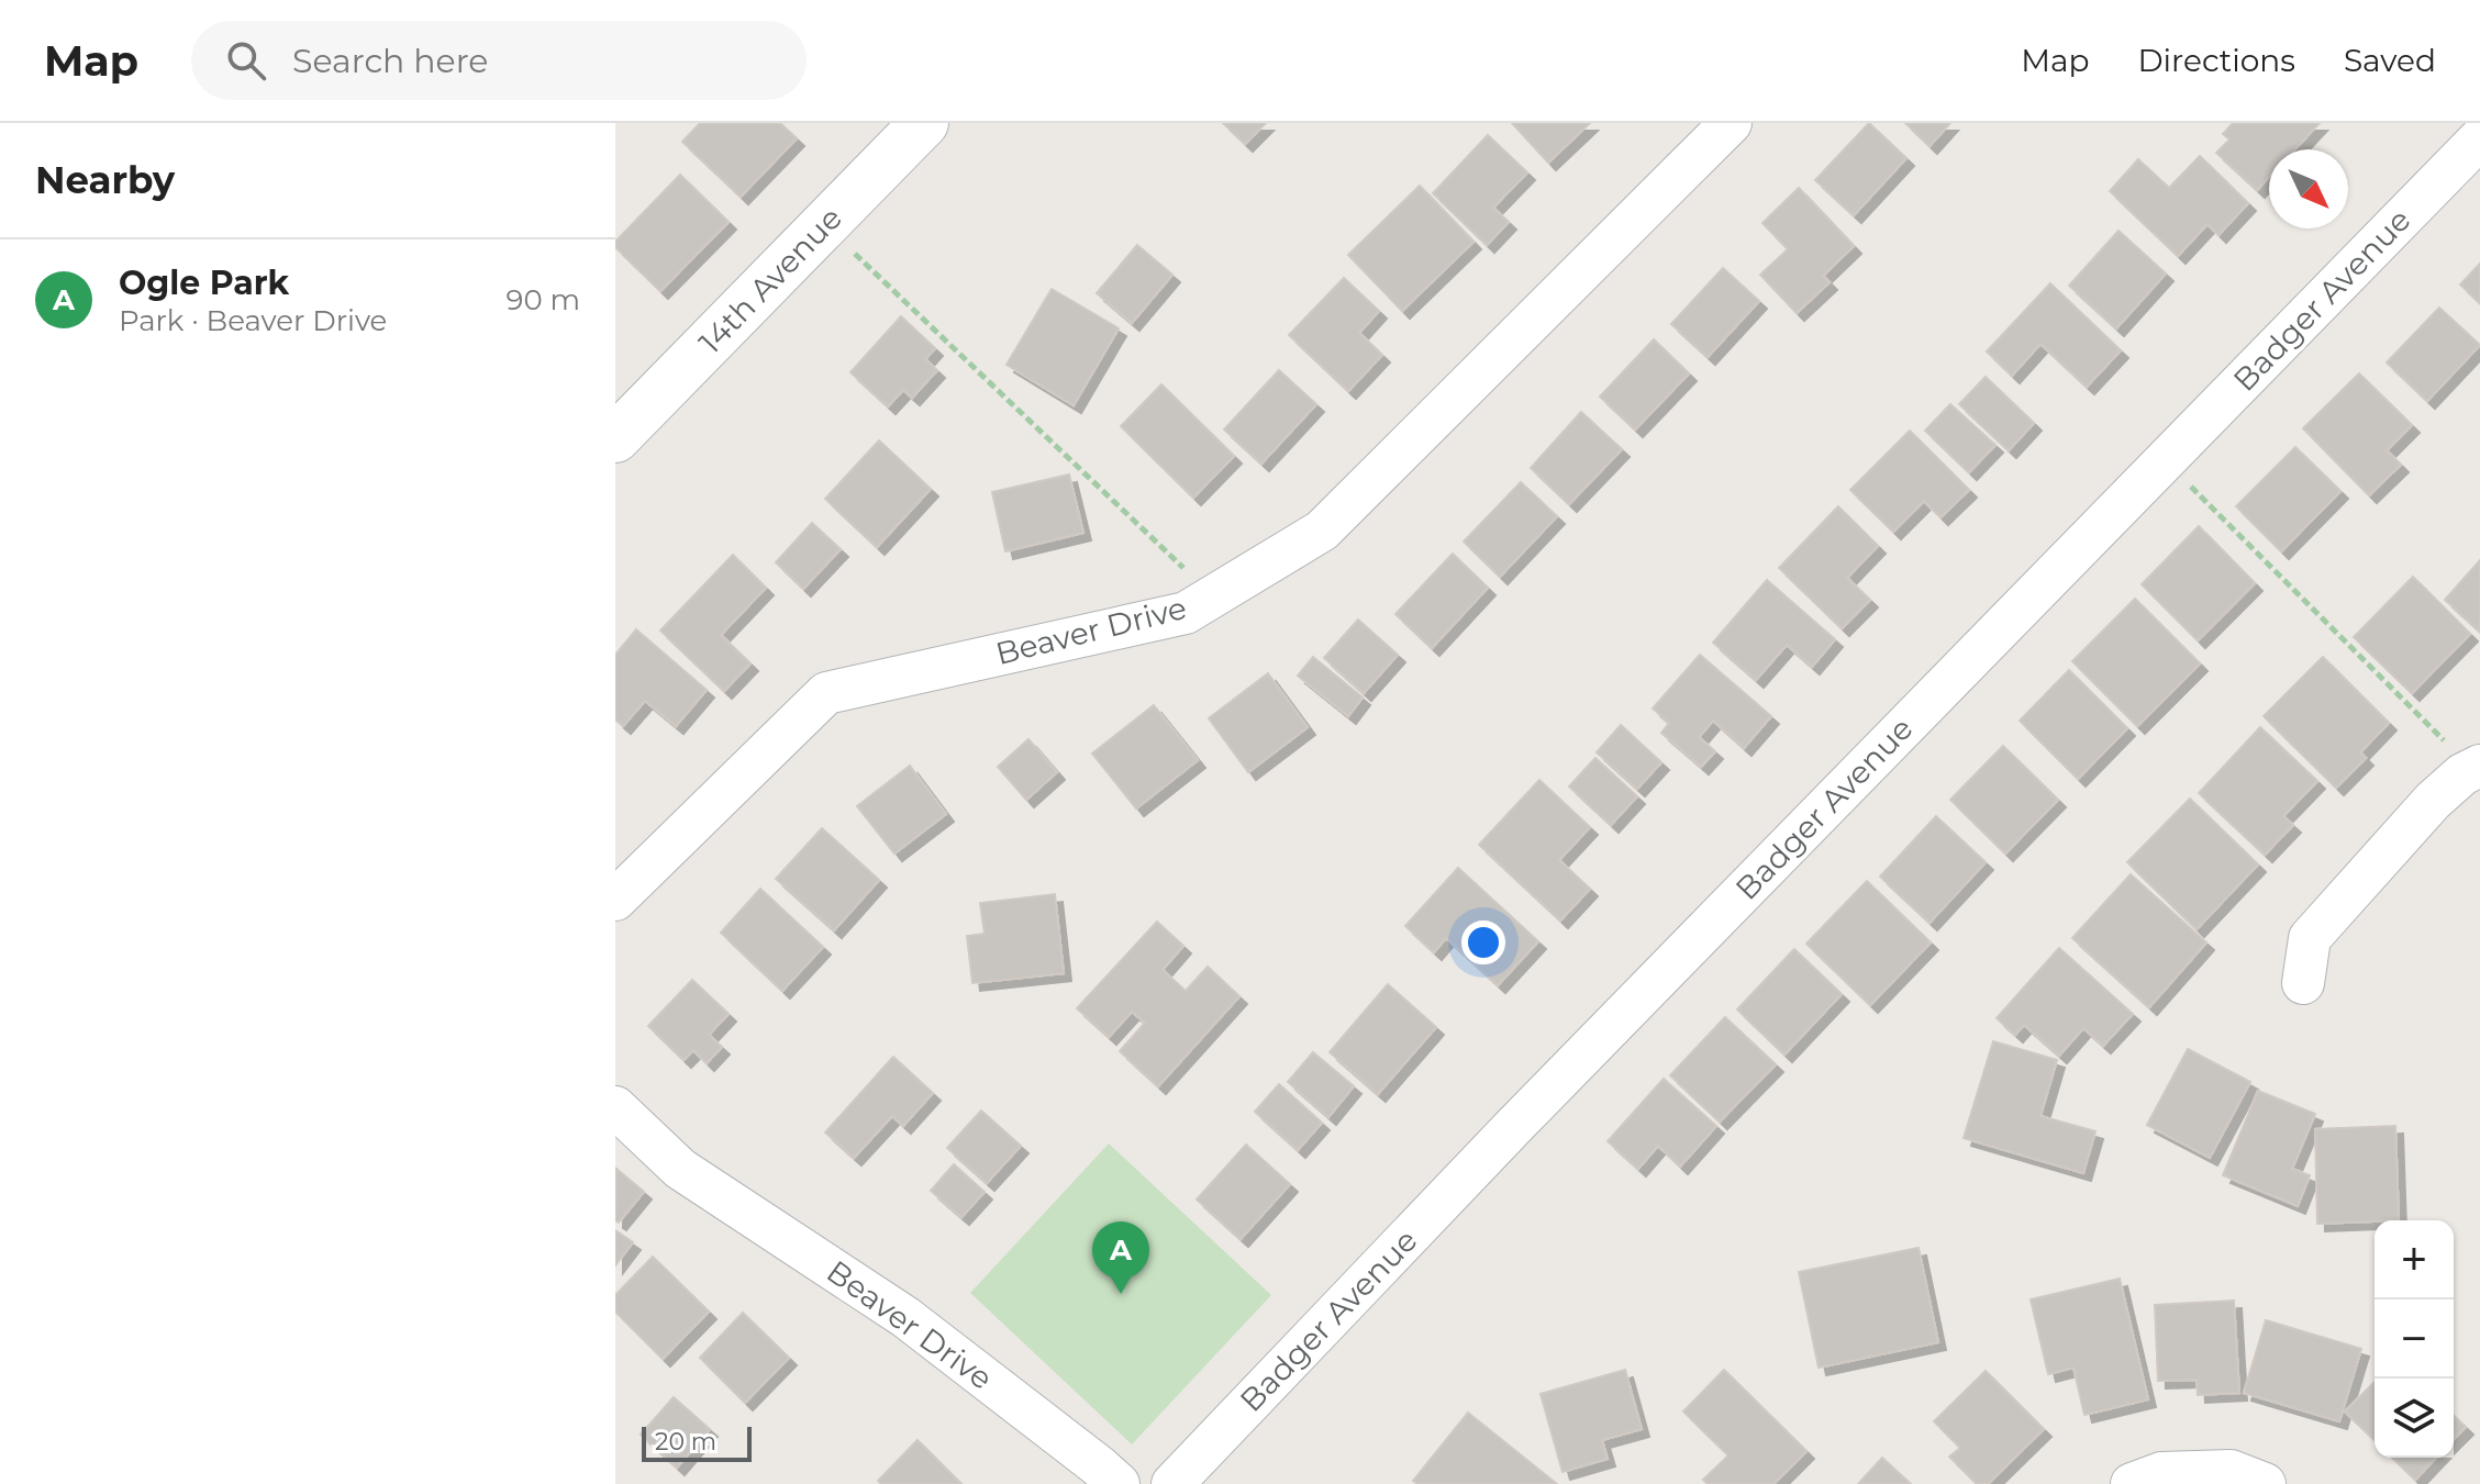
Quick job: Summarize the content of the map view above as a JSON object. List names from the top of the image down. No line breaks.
{"streets":{"street":["14th Avenue","Badger Avenue","Beaver Drive"]},"scale_bar":"20 m","north":"bottom right","page":{"header":"Map","search":"Search here","nav":["Map","Directions","Saved"],"heading":"Nearby","list":[{"mark":"A","name":"Ogle Park","note":"Park · Beaver Drive","value":"90 m"}],"map_buttons":["+","−"],"pins":"A","scale":"20 m"}}
